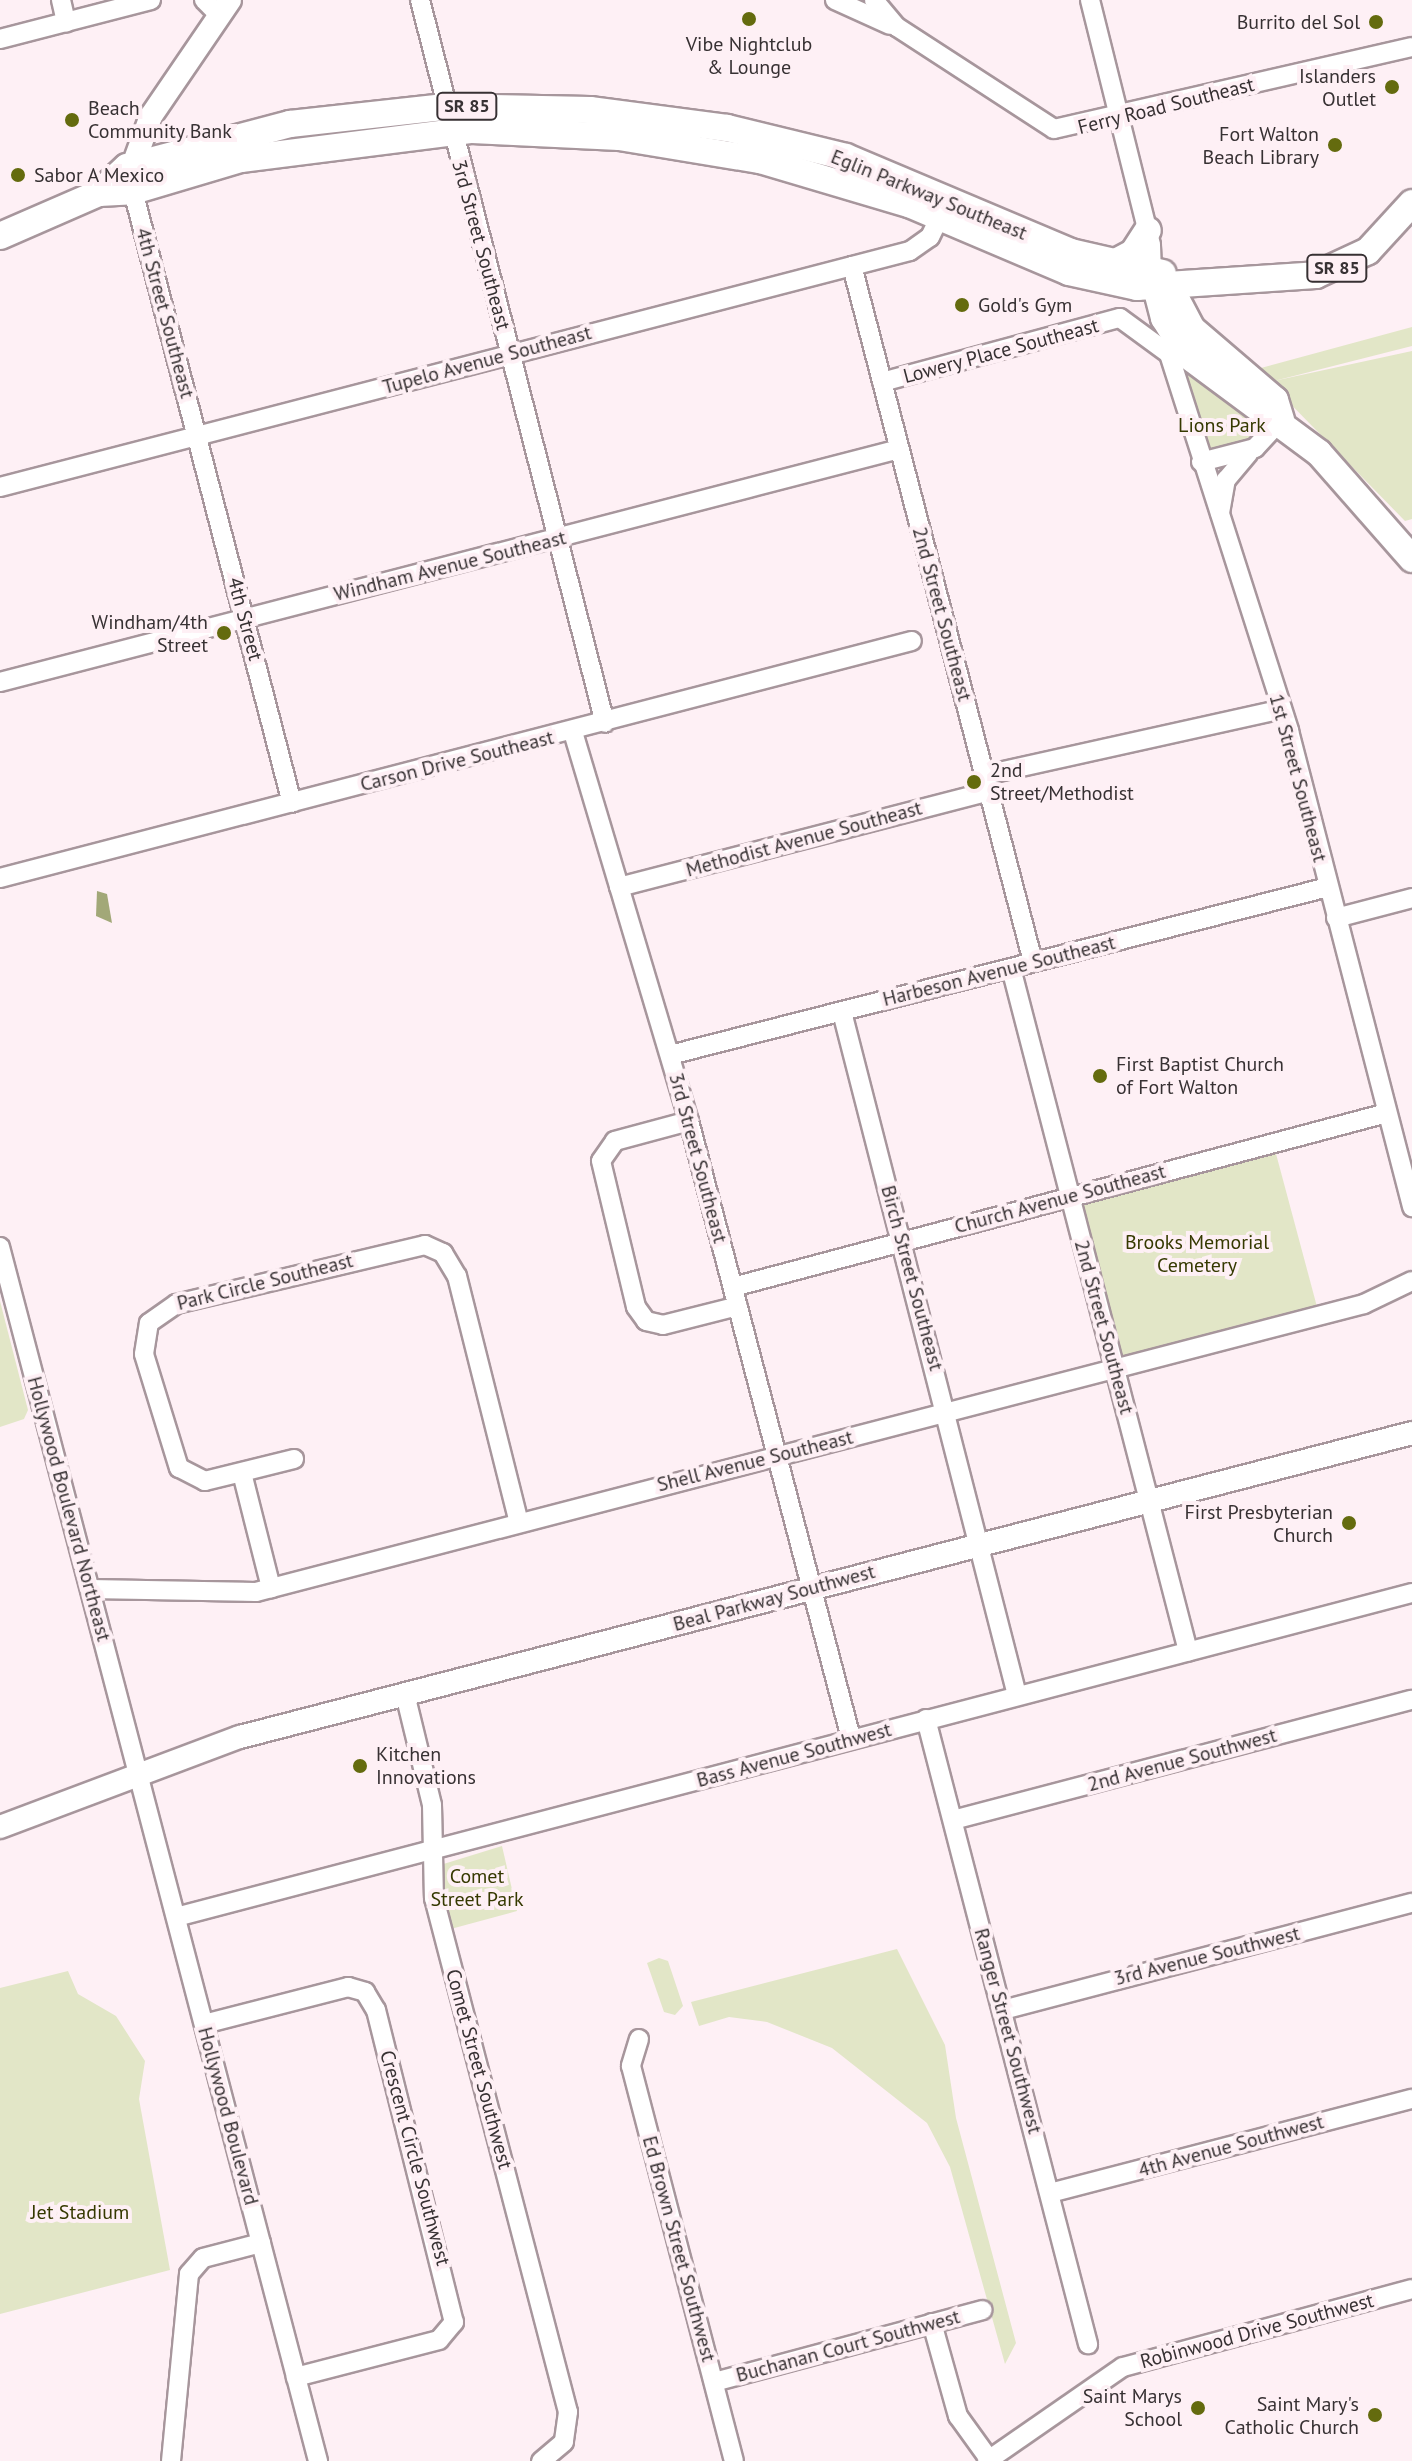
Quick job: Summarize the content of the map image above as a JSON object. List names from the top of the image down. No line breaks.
{"streets":{"highway":["SR 85","Eglin Parkway Southeast"],"main road":["Beal Parkway Southwest"],"street":["Ferry Road Southeast","3rd Street Southeast","4th Street Southeast","Lowery Place Southeast","Tupelo Avenue Southeast","Windham Avenue Southeast","2nd Street Southeast","4th Street","Carson Drive Southeast","1st Street Southeast","Methodist Avenue Southeast","Harbeson Avenue Southeast","Church Avenue Southeast","Birch Street Southeast","Park Circle Southeast","Shell Avenue Southeast","Hollywood Boulevard Northeast","Bass Avenue Southwest","2nd Avenue Southwest","3rd Avenue Southwest","Ranger Street Southwest","Comet Street Southwest","Hollywood Boulevard","4th Avenue Southwest","Crescent Circle Southwest","Ed Brown Street Southwest","Robinwood Drive Southwest","Buchanan Court Southwest"]},"crossings":[["SR 85","Eglin Parkway Southeast"],["Eglin Parkway Southeast","3rd Street Southeast"],["Eglin Parkway Southeast","4th Street Southeast"],["Eglin Parkway Southeast","Tupelo Avenue Southeast"],["3rd Street Southeast","Tupelo Avenue Southeast"],["3rd Street Southeast","Windham Avenue Southeast"],["3rd Street Southeast","Carson Drive Southeast"],["3rd Street Southeast","Methodist Avenue Southeast"],["3rd Street Southeast","Harbeson Avenue Southeast"],["3rd Street Southeast","Church Avenue Southeast"],["3rd Street Southeast","Shell Avenue Southeast"],["3rd Street Southeast","Beal Parkway Southwest"],["3rd Street Southeast","Bass Avenue Southwest"],["4th Street Southeast","Tupelo Avenue Southeast"],["4th Street Southeast","4th Street"],["Lowery Place Southeast","2nd Street Southeast"],["Lowery Place Southeast","1st Street Southeast"],["Tupelo Avenue Southeast","2nd Street Southeast"],["Tupelo Avenue Southeast","4th Street"],["Windham Avenue Southeast","2nd Street Southeast"],["Windham Avenue Southeast","4th Street"],["2nd Street Southeast","Methodist Avenue Southeast"],["2nd Street Southeast","Harbeson Avenue Southeast"],["2nd Street Southeast","Church Avenue Southeast"],["2nd Street Southeast","Shell Avenue Southeast"],["2nd Street Southeast","Beal Parkway Southwest"],["2nd Street Southeast","Bass Avenue Southwest"],["4th Street","Carson Drive Southeast"],["1st Street Southeast","Methodist Avenue Southeast"],["1st Street Southeast","Harbeson Avenue Southeast"],["1st Street Southeast","Church Avenue Southeast"],["Harbeson Avenue Southeast","Birch Street Southeast"],["Church Avenue Southeast","Birch Street Southeast"],["Birch Street Southeast","Shell Avenue Southeast"],["Birch Street Southeast","Beal Parkway Southwest"],["Birch Street Southeast","Bass Avenue Southwest"],["Park Circle Southeast","Shell Avenue Southeast"],["Shell Avenue Southeast","Hollywood Boulevard Northeast"],["Hollywood Boulevard Northeast","Beal Parkway Southwest"],["Hollywood Boulevard Northeast","Hollywood Boulevard"],["Beal Parkway Southwest","Comet Street Southwest"],["Beal Parkway Southwest","Hollywood Boulevard"],["Bass Avenue Southwest","Ranger Street Southwest"],["Bass Avenue Southwest","Comet Street Southwest"],["Bass Avenue Southwest","Hollywood Boulevard"],["2nd Avenue Southwest","Ranger Street Southwest"],["3rd Avenue Southwest","Ranger Street Southwest"],["Ranger Street Southwest","4th Avenue Southwest"],["Hollywood Boulevard","Crescent Circle Southwest"],["Ed Brown Street Southwest","Buchanan Court Southwest"]],"parks":["Lions Park","Brooks Memorial Cemetery","Comet Street Park","Jet Stadium"],"places":["Vibe Nightclub & Lounge","Burrito del Sol","Islanders Outlet","Beach Community Bank","Fort Walton Beach Library","Sabor A Mexico","Gold's Gym","Windham/4th Street","2nd Street/Methodist","First Baptist Church of Fort Walton","First Presbyterian Church","Kitchen Innovations","Saint Marys School","Saint Mary's Catholic Church"]}
